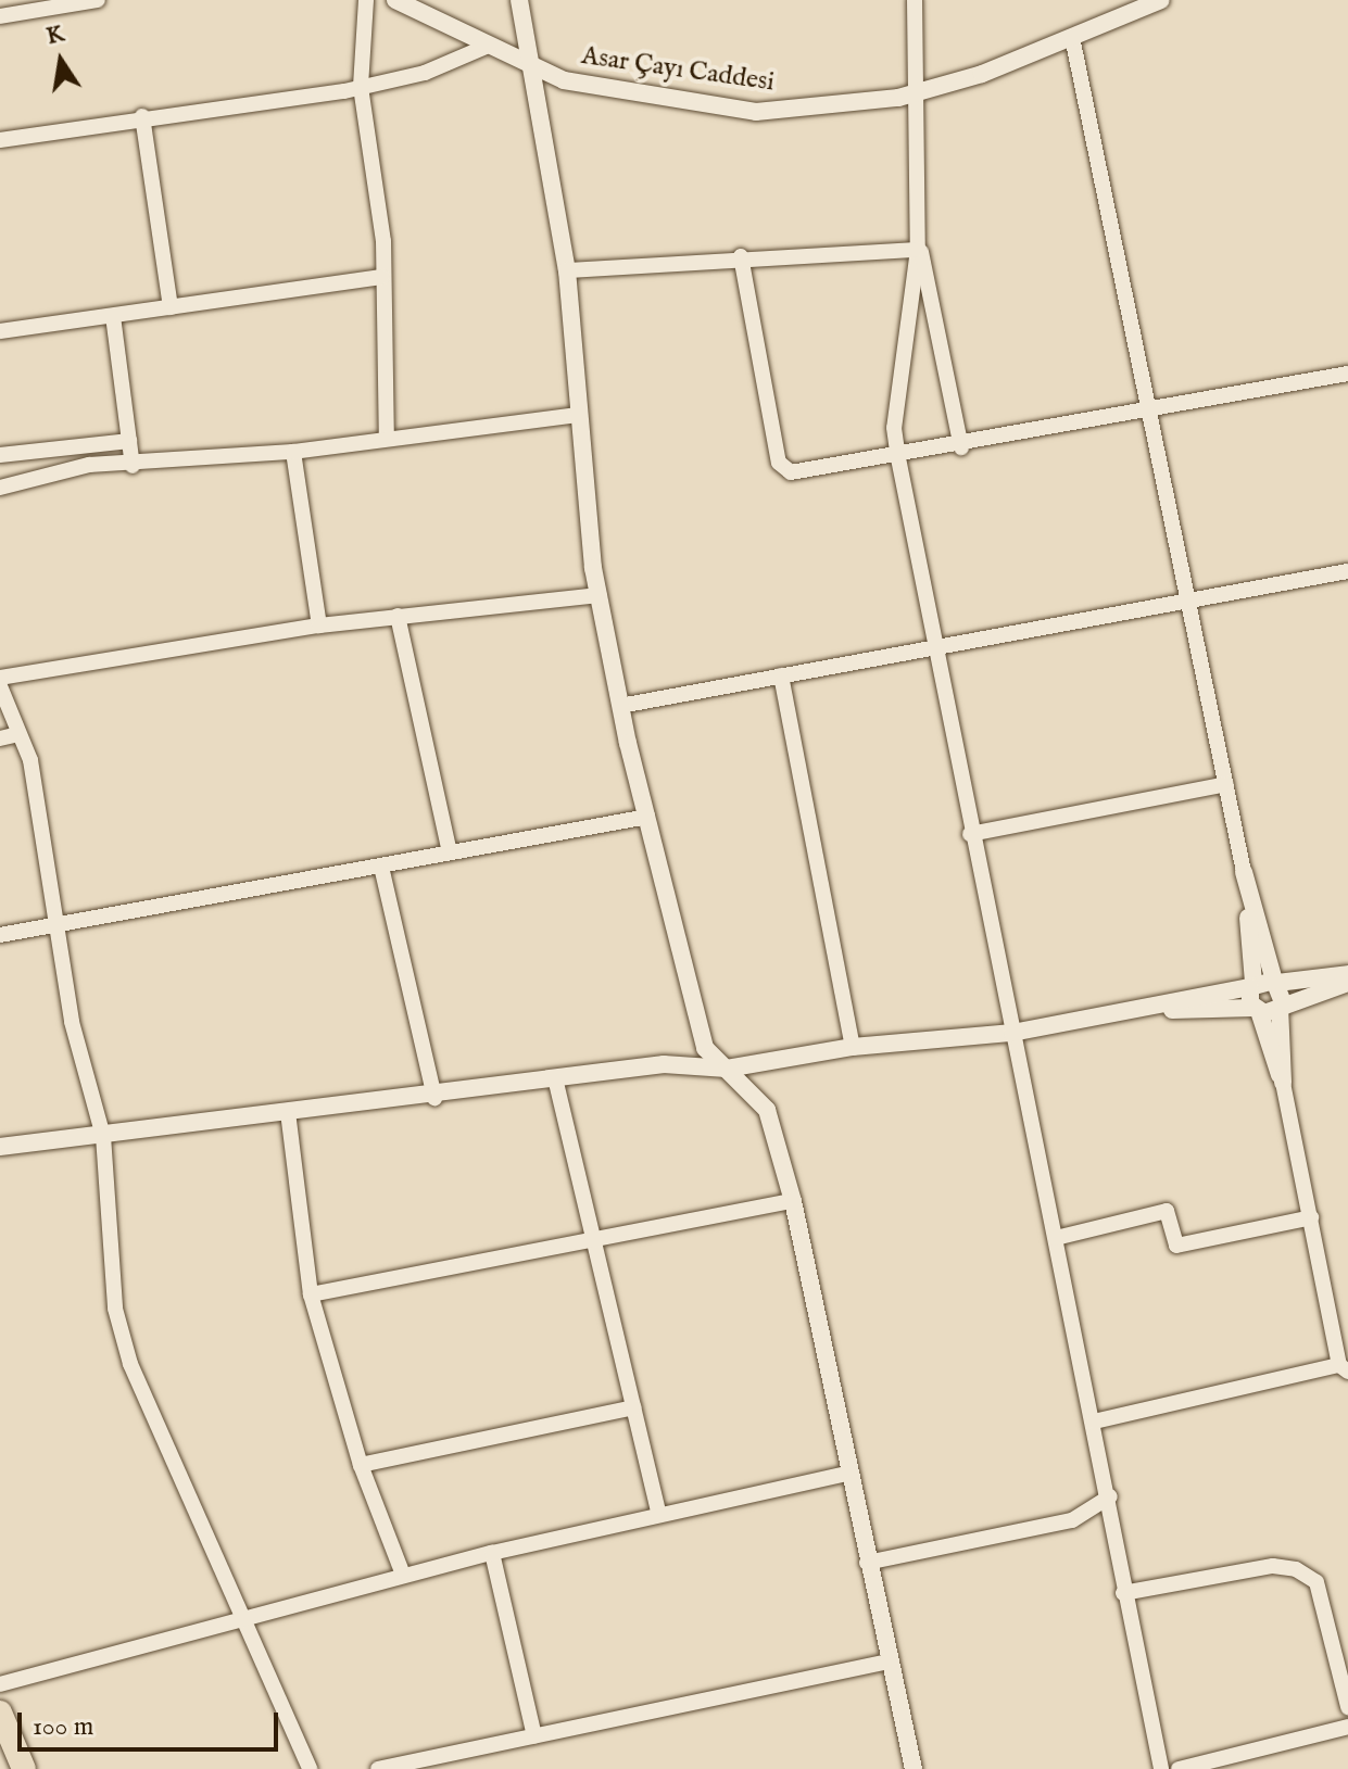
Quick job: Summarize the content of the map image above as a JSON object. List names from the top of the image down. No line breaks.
{"streets":{"street":["Asar Çayı Caddesi"]},"scale_bar":"100 m","north":"top"}
